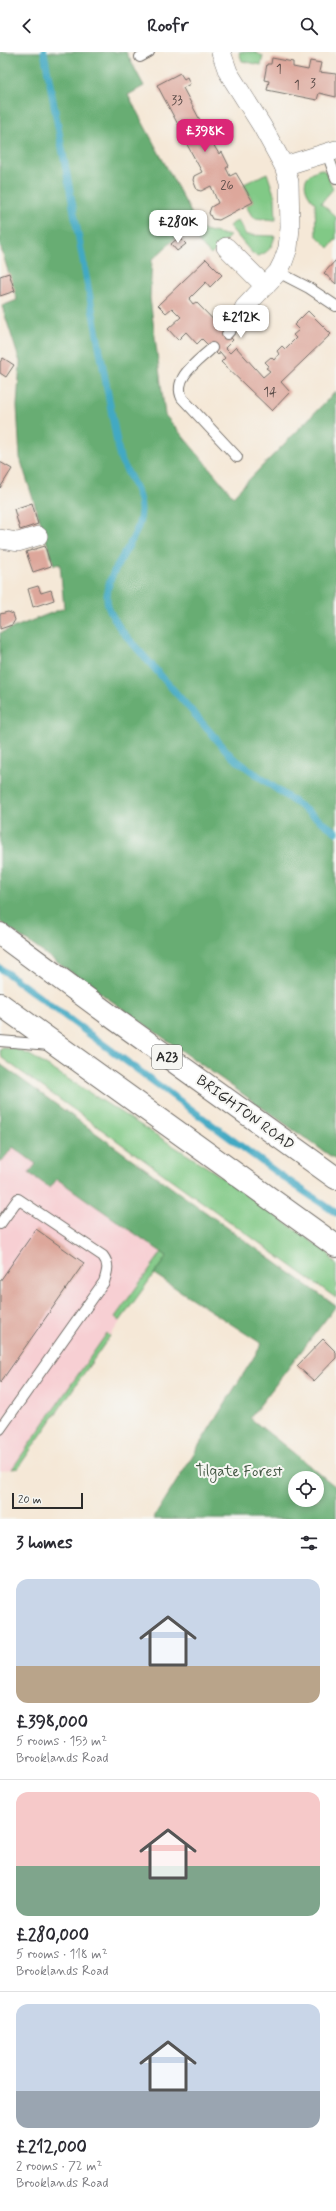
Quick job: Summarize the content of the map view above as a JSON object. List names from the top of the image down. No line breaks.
{"streets":{"main road":["A23","BRIGHTON ROAD"]},"parks":["Tilgate Forest"],"house_numbers":["1","3","1","33","26","14"],"scale_bar":"20 m","page":{"header":"Roofr","price":["£398K","£280K","£212K"],"scale":"20 m","heading":"3 homes","list":[{"name":"£398,000","note":"5 rooms · 153 m² · Brooklands Road"},{"name":"£280,000","note":"5 rooms · 118 m² · Brooklands Road"},{"name":"£212,000","note":"2 rooms · 72 m² · Brooklands Road"}]}}
